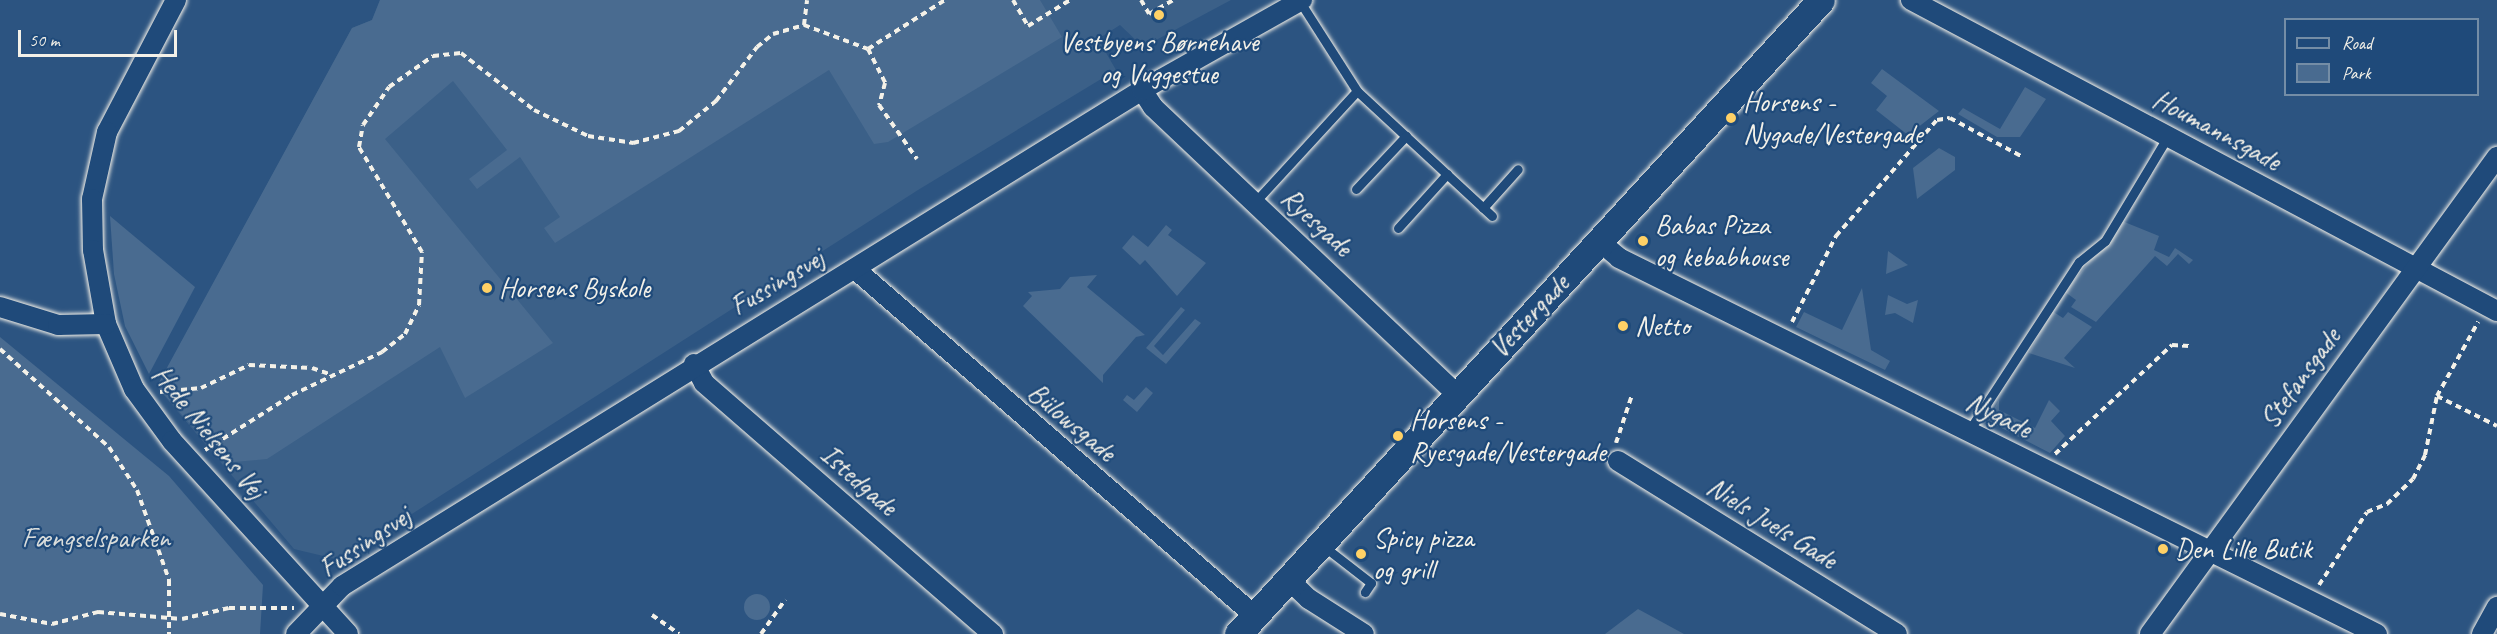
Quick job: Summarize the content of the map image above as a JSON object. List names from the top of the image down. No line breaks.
{"streets":{"main road":["Vestergade"],"street":["Houmannsgade","Ryesgade","Fussingsvej","Stefansgade","Nygade","Bülowsgade","Hede Nielsens Vej","Istedgade","Niels Juels Gade"]},"crossings":[["Houmannsgade","Stefansgade"],["Ryesgade","Fussingsvej"],["Ryesgade","Vestergade"],["Fussingsvej","Bülowsgade"],["Fussingsvej","Hede Nielsens Vej"],["Fussingsvej","Istedgade"],["Vestergade","Nygade"],["Vestergade","Bülowsgade"],["Stefansgade","Nygade"]],"parks":["Fængselsparken"],"places":["Vestbyens Børnehave og Vuggestue","Horsens - Nygade/Vestergade","Babas Pizza og kebabhouse","Horsens Byskole","Netto","Horsens - Ryesgade/Vestergade","Den Lille Butik","Spicy pizza og grill"],"legend":["Road","Park"],"scale_bar":"50 m"}
